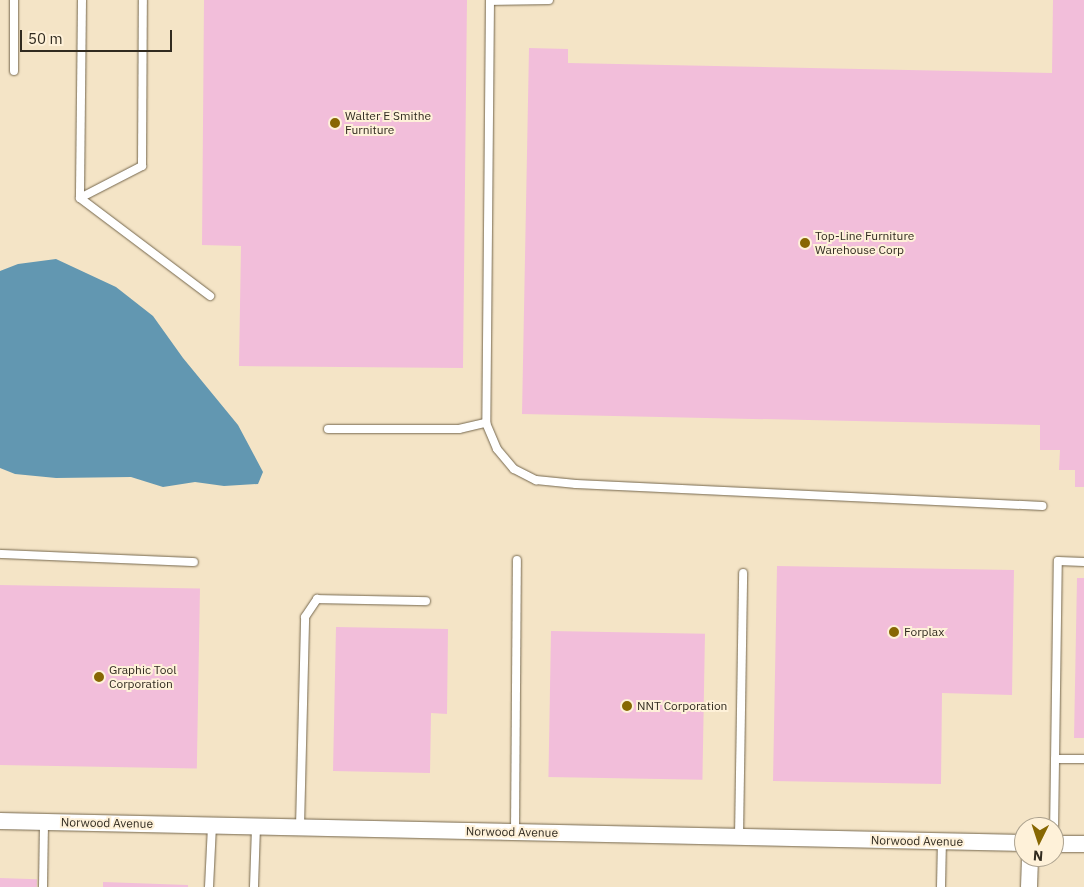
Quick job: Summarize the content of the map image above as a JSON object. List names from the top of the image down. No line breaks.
{"streets":{"street":["Norwood Avenue"]},"places":["Walter E Smithe Furniture","Top-Line Furniture Warehouse Corp","Forplax","Graphic Tool Corporation","NNT Corporation"],"scale_bar":"50 m","north":"bottom"}
